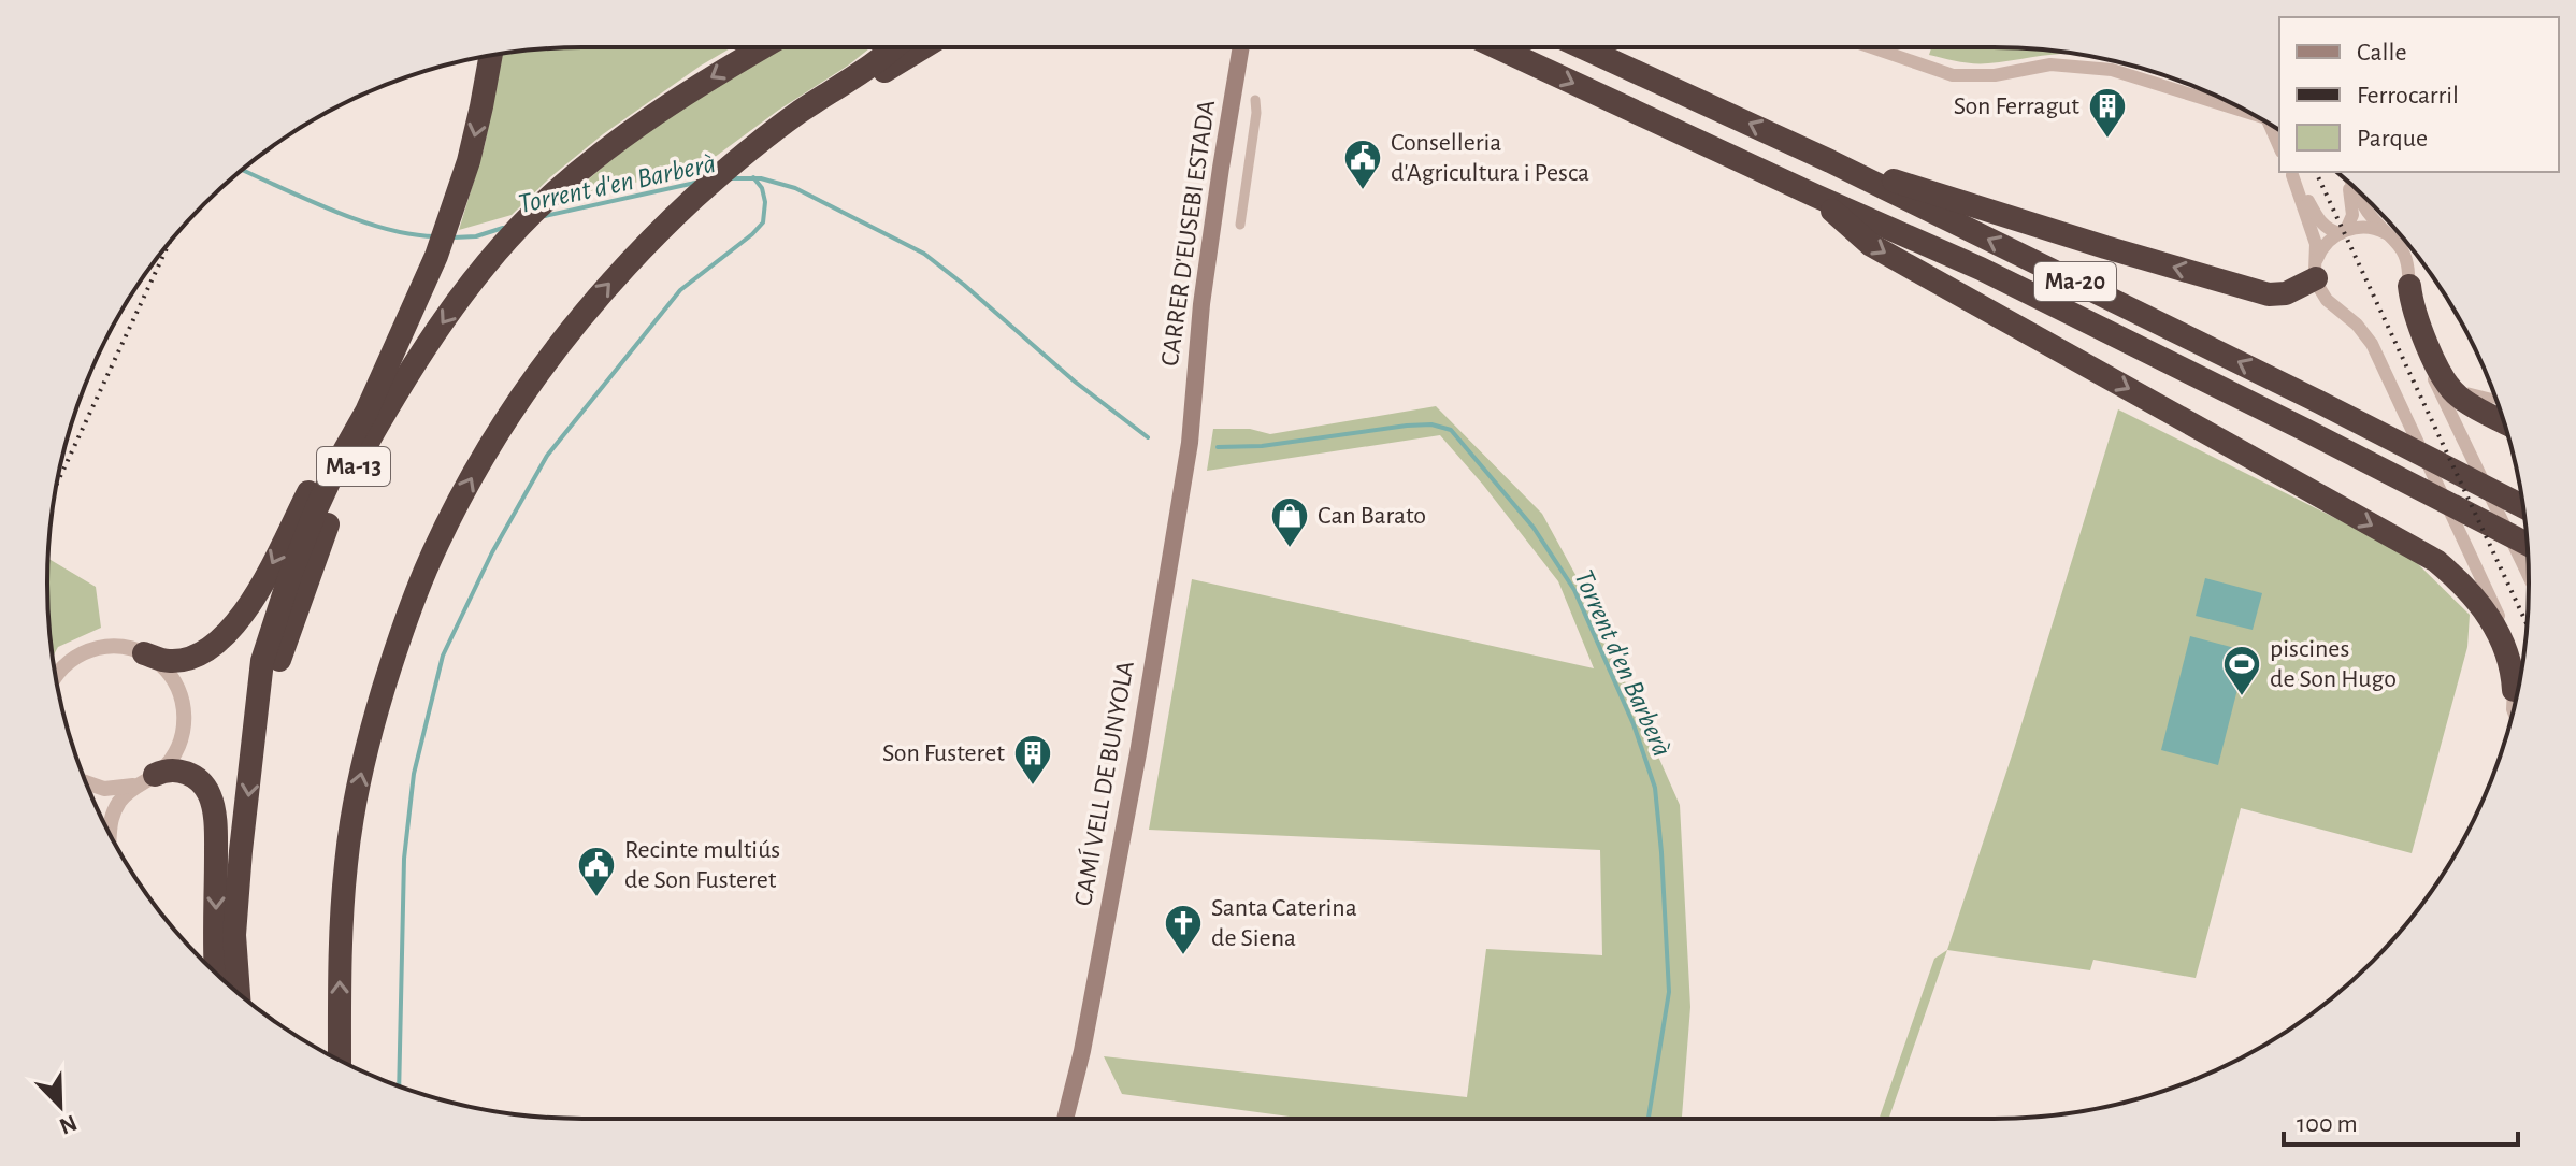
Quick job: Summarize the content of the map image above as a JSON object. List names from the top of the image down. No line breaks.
{"streets":{"highway":["Ma-20","Ma-13"],"main road":["CARRER D'EUSEBI ESTADA","CAMÍ VELL DE BUNYOLA"]},"crossings":[["CARRER D'EUSEBI ESTADA","CAMÍ VELL DE BUNYOLA"]],"water":["Torrent d'en Barberà"],"places":{"building":["Son Ferragut","Son Fusteret"],"public building":["Conselleria d'Agricultura i Pesca","Recinte multiús de Son Fusteret"],"shop":["Can Barato"],"sports":["piscines de Son Hugo"],"church":["Santa Caterina de Siena"]},"legend":["Calle","Ferrocarril","Parque"],"scale_bar":"100 m","north":"bottom right"}
